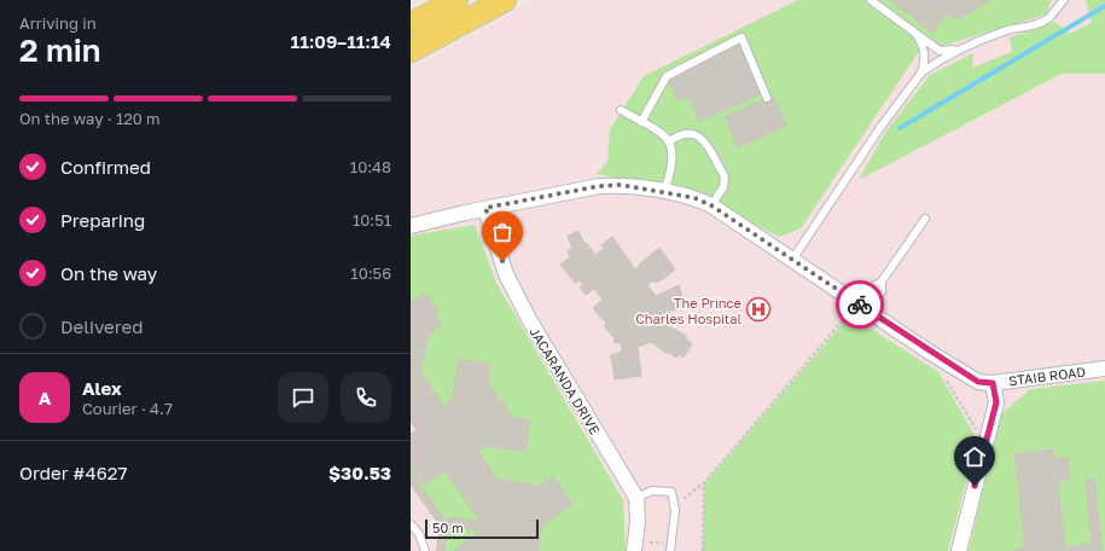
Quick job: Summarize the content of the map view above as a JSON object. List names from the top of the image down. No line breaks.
{"streets":{"street":["STAIB ROAD","JACARANDA DRIVE"]},"crossings":[["STAIB ROAD","JACARANDA DRIVE"]],"places":{"hospital":["The Prince Charles Hospital"]},"scale_bar":"50 m","page":{"heading":["2 min","Arriving in","11:09–11:14"],"panel":["Alex","Courier · 4.7","Order #4627","$30.53"],"bar":"On the way · 120 m","list":[["Confirmed","10:48"],["Preparing","10:51"],["On the way","10:56"],"Delivered"],"round":"A","scale":"50 m"}}
